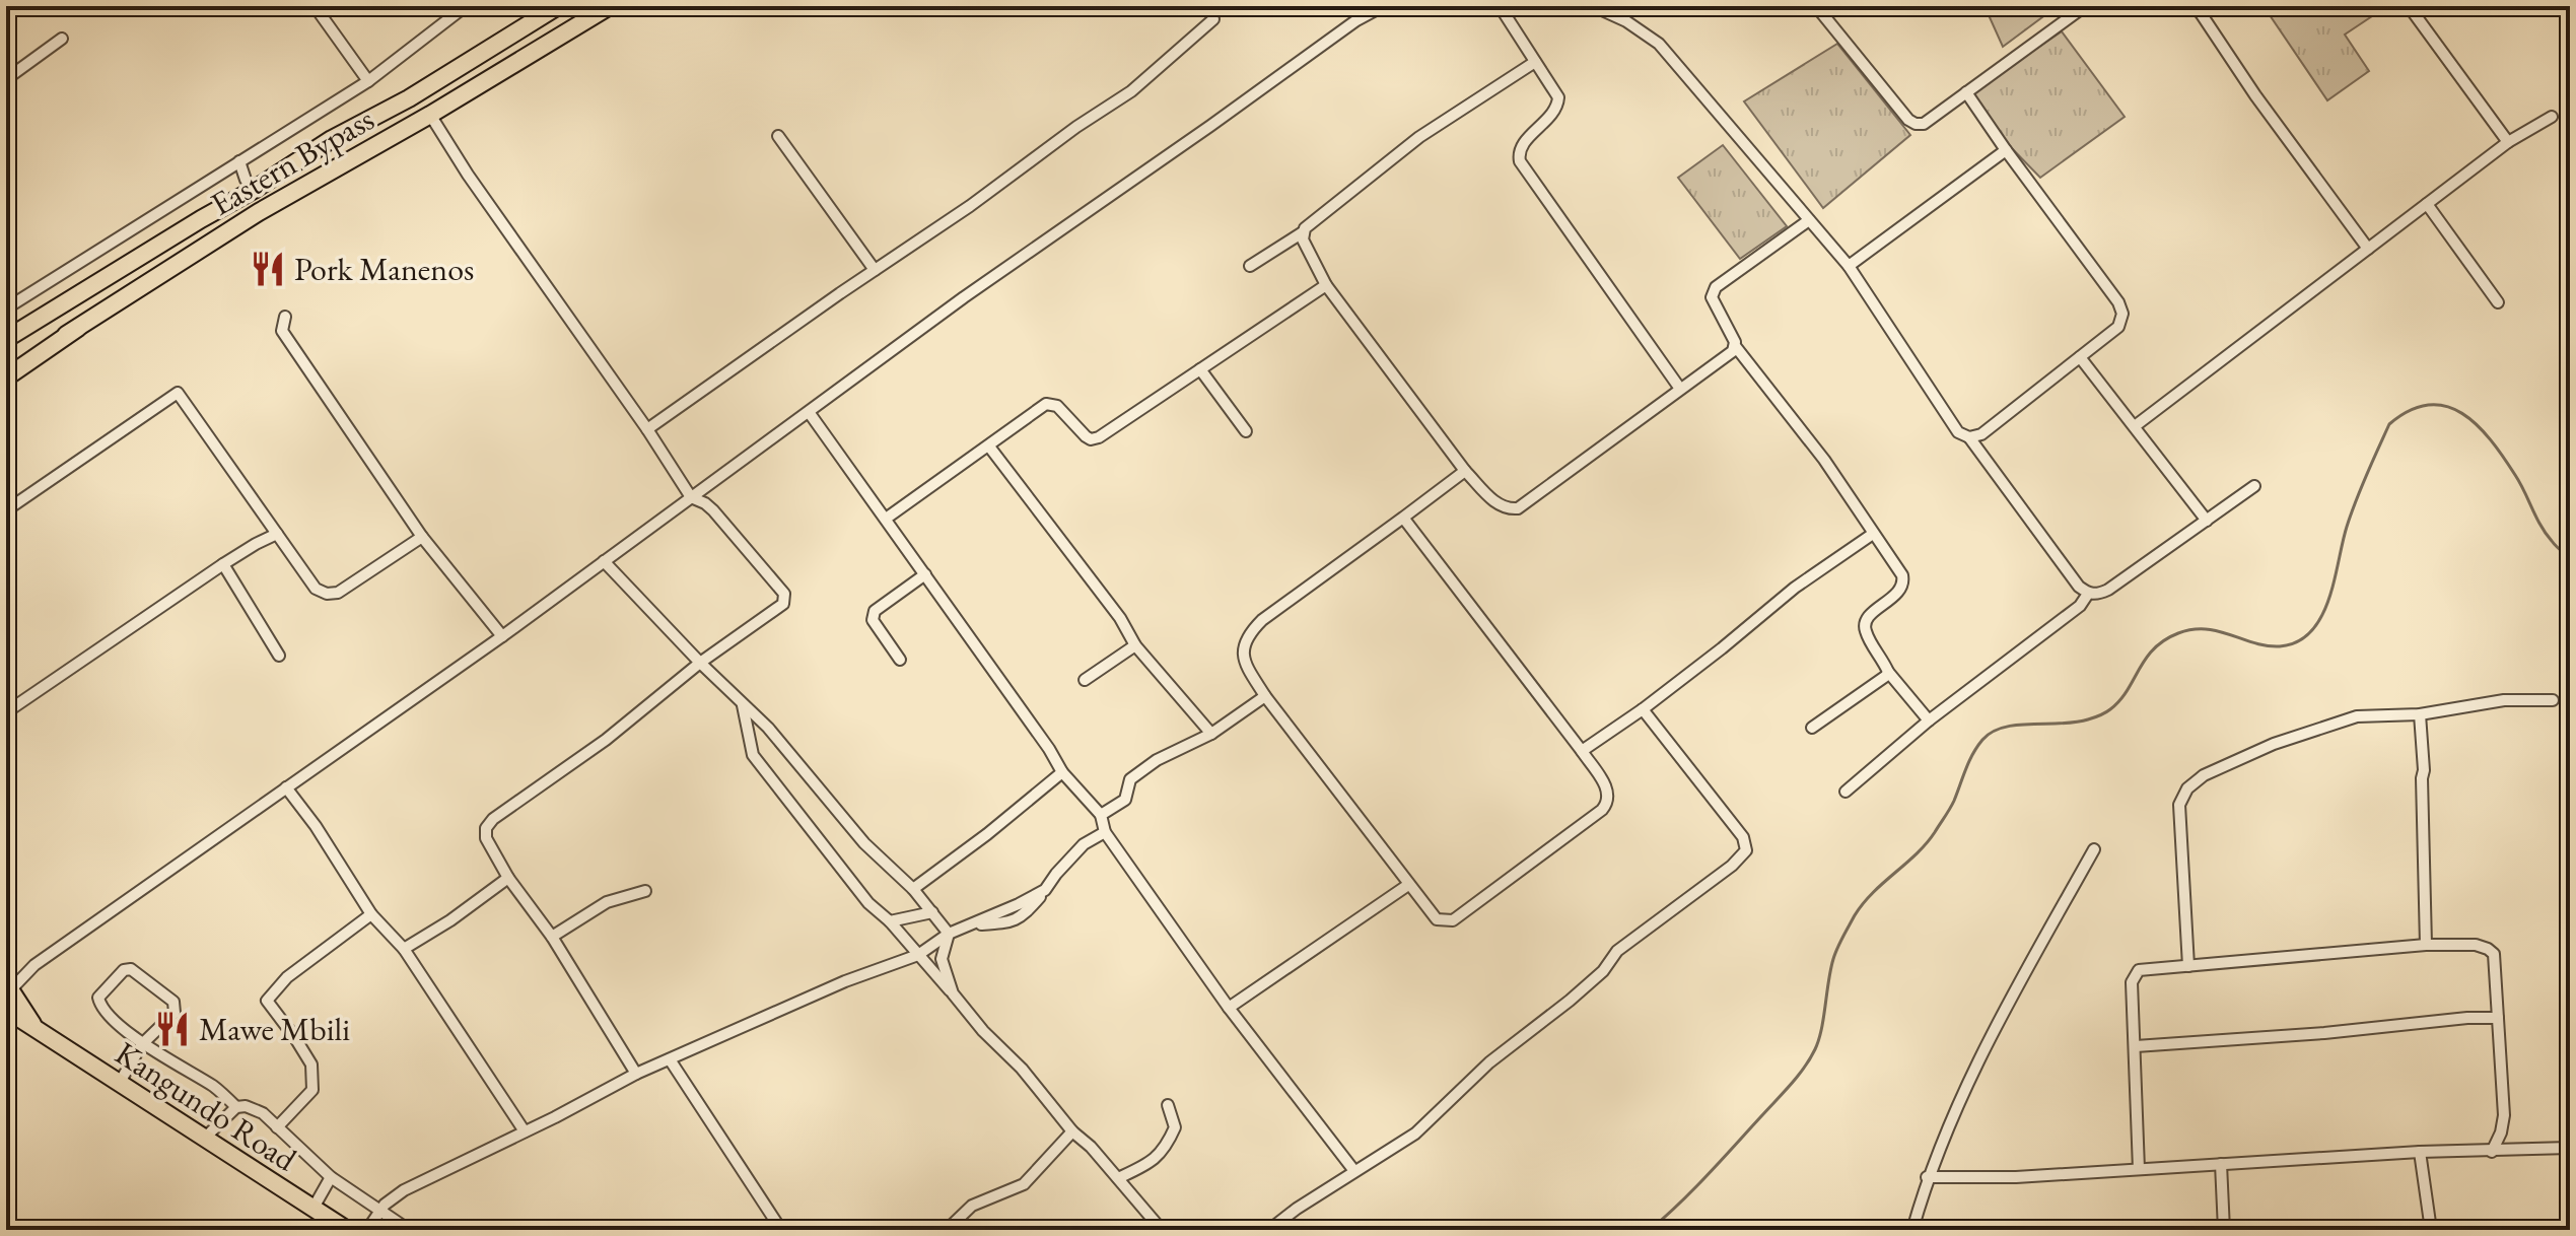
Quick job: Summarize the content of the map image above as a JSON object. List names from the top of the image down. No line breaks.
{"streets":{"main road":["Eastern Bypass","Kangundo Road"]},"places":{"restaurant":["Pork Manenos","Mawe Mbili"]}}
